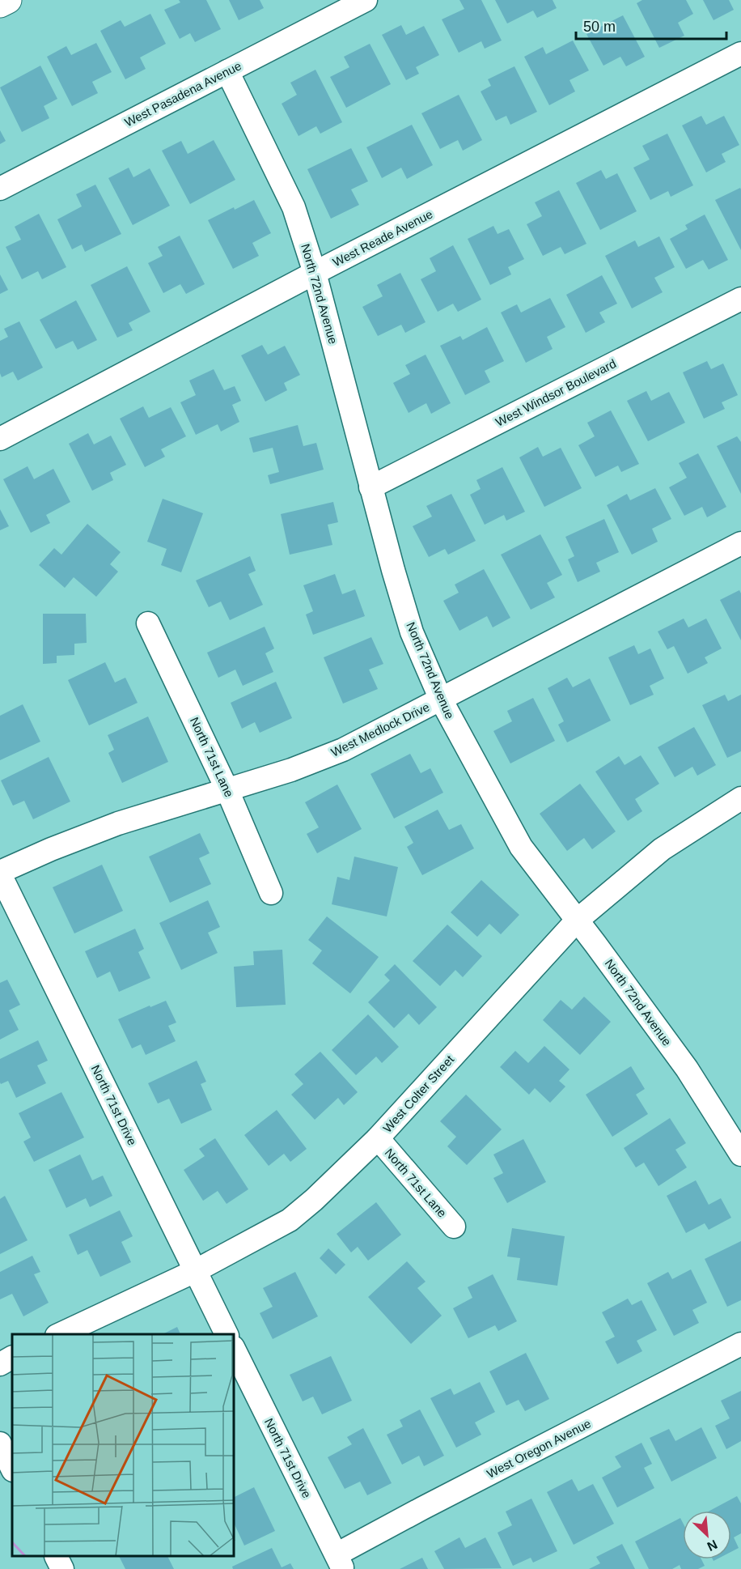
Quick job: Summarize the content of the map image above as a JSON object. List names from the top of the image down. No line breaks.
{"streets":{"street":["West Pasadena Avenue","West Reade Avenue","North 72nd Avenue","West Windsor Boulevard","West Medlock Drive","North 71st Lane","West Colter Street","North 71st Drive","West Oregon Avenue"]},"crossings":[["West Pasadena Avenue","North 72nd Avenue"],["West Reade Avenue","North 72nd Avenue"],["North 72nd Avenue","West Windsor Boulevard"],["North 72nd Avenue","West Medlock Drive"],["North 72nd Avenue","West Colter Street"],["West Medlock Drive","North 71st Lane"],["West Medlock Drive","North 71st Drive"],["North 71st Lane","West Colter Street"],["West Colter Street","North 71st Drive"],["North 71st Drive","West Oregon Avenue"]],"scale_bar":"50 m","north":"bottom right"}
